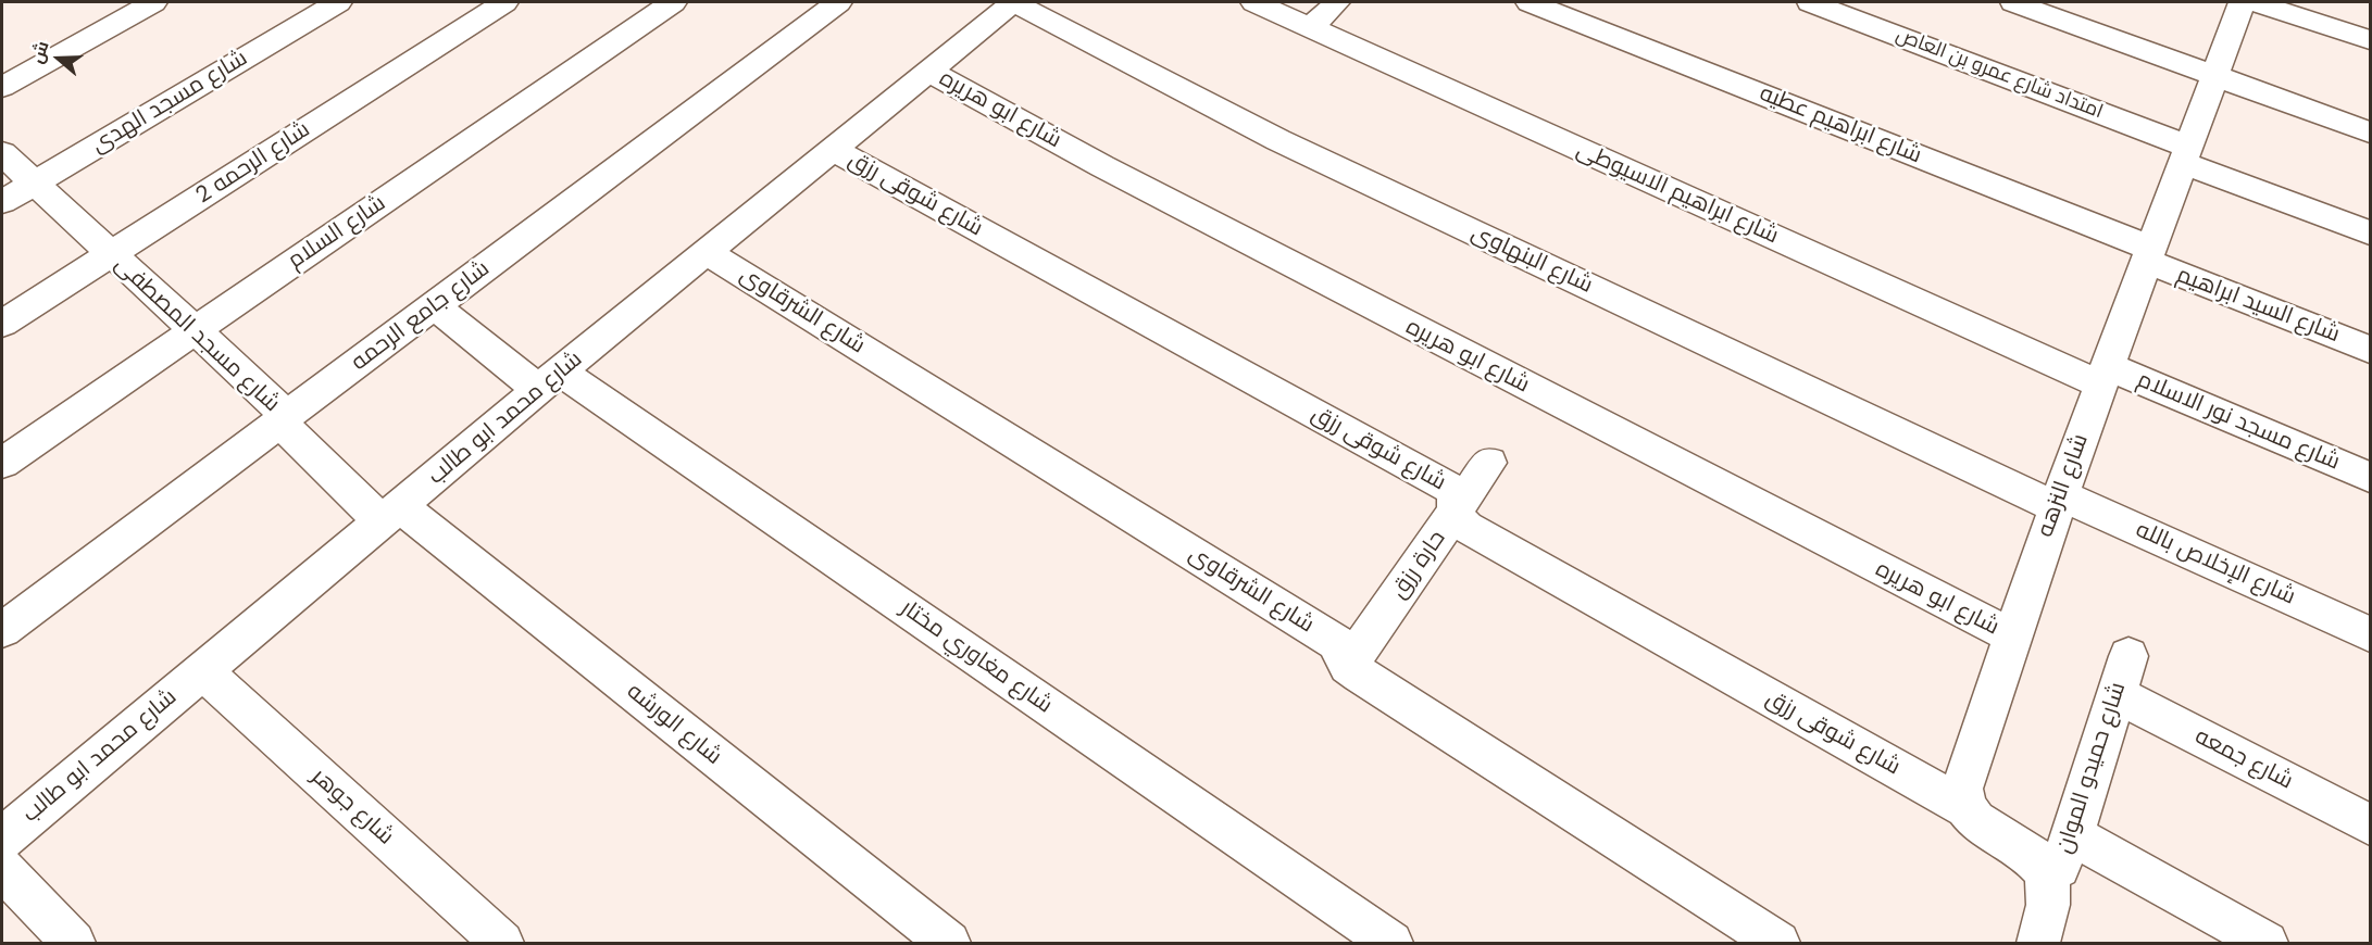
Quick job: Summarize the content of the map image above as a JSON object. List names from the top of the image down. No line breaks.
{"streets":{"street":["امتداد شارع عمرو بن العاص","شارع مسجد الهدى","شارع ابو هريره","شارع ابراهيم عطيه","شارع الرحمه 2","شارع ابراهيم الاسيوطى","شارع شوقى رزق","شارع السلام","شارع البنهاوى","شارع السيد ابراهيم","شارع الشرقاوى","شارع جامع الرحمه","شارع مسجد المصطفى","شارع محمد ابو طالب","شارع مسجد نور الاسلام","شارع النزهه","شارع الإخلاص بالله","حارة رزق","شارع مغاوري مختار","شارع الورشه","شارع جمعه","شارع حميدو الموان","شارع جوهر"]},"crossings":[["امتداد شارع عمرو بن العاص","شارع النزهه"],["شارع مسجد الهدى","شارع مسجد المصطفى"],["شارع ابو هريره","شارع محمد ابو طالب"],["شارع ابو هريره","شارع النزهه"],["شارع ابراهيم عطيه","شارع السيد ابراهيم"],["شارع ابراهيم عطيه","شارع النزهه"],["شارع الرحمه 2","شارع مسجد المصطفى"],["شارع ابراهيم الاسيوطى","شارع مسجد نور الاسلام"],["شارع ابراهيم الاسيوطى","شارع النزهه"],["شارع شوقى رزق","شارع محمد ابو طالب"],["شارع شوقى رزق","شارع النزهه"],["شارع شوقى رزق","حارة رزق"],["شارع السلام","شارع مسجد المصطفى"],["شارع البنهاوى","شارع محمد ابو طالب"],["شارع البنهاوى","شارع النزهه"],["شارع البنهاوى","شارع الإخلاص بالله"],["شارع السيد ابراهيم","شارع النزهه"],["شارع الشرقاوى","شارع محمد ابو طالب"],["شارع الشرقاوى","حارة رزق"],["شارع جامع الرحمه","شارع مسجد المصطفى"],["شارع جامع الرحمه","شارع مغاوري مختار"],["شارع مسجد المصطفى","شارع محمد ابو طالب"],["شارع مسجد المصطفى","شارع الورشه"],["شارع محمد ابو طالب","شارع مغاوري مختار"],["شارع محمد ابو طالب","شارع الورشه"],["شارع محمد ابو طالب","شارع جوهر"],["شارع مسجد نور الاسلام","شارع النزهه"],["شارع النزهه","شارع الإخلاص بالله"],["شارع جمعه","شارع حميدو الموان"]],"north":"left"}
